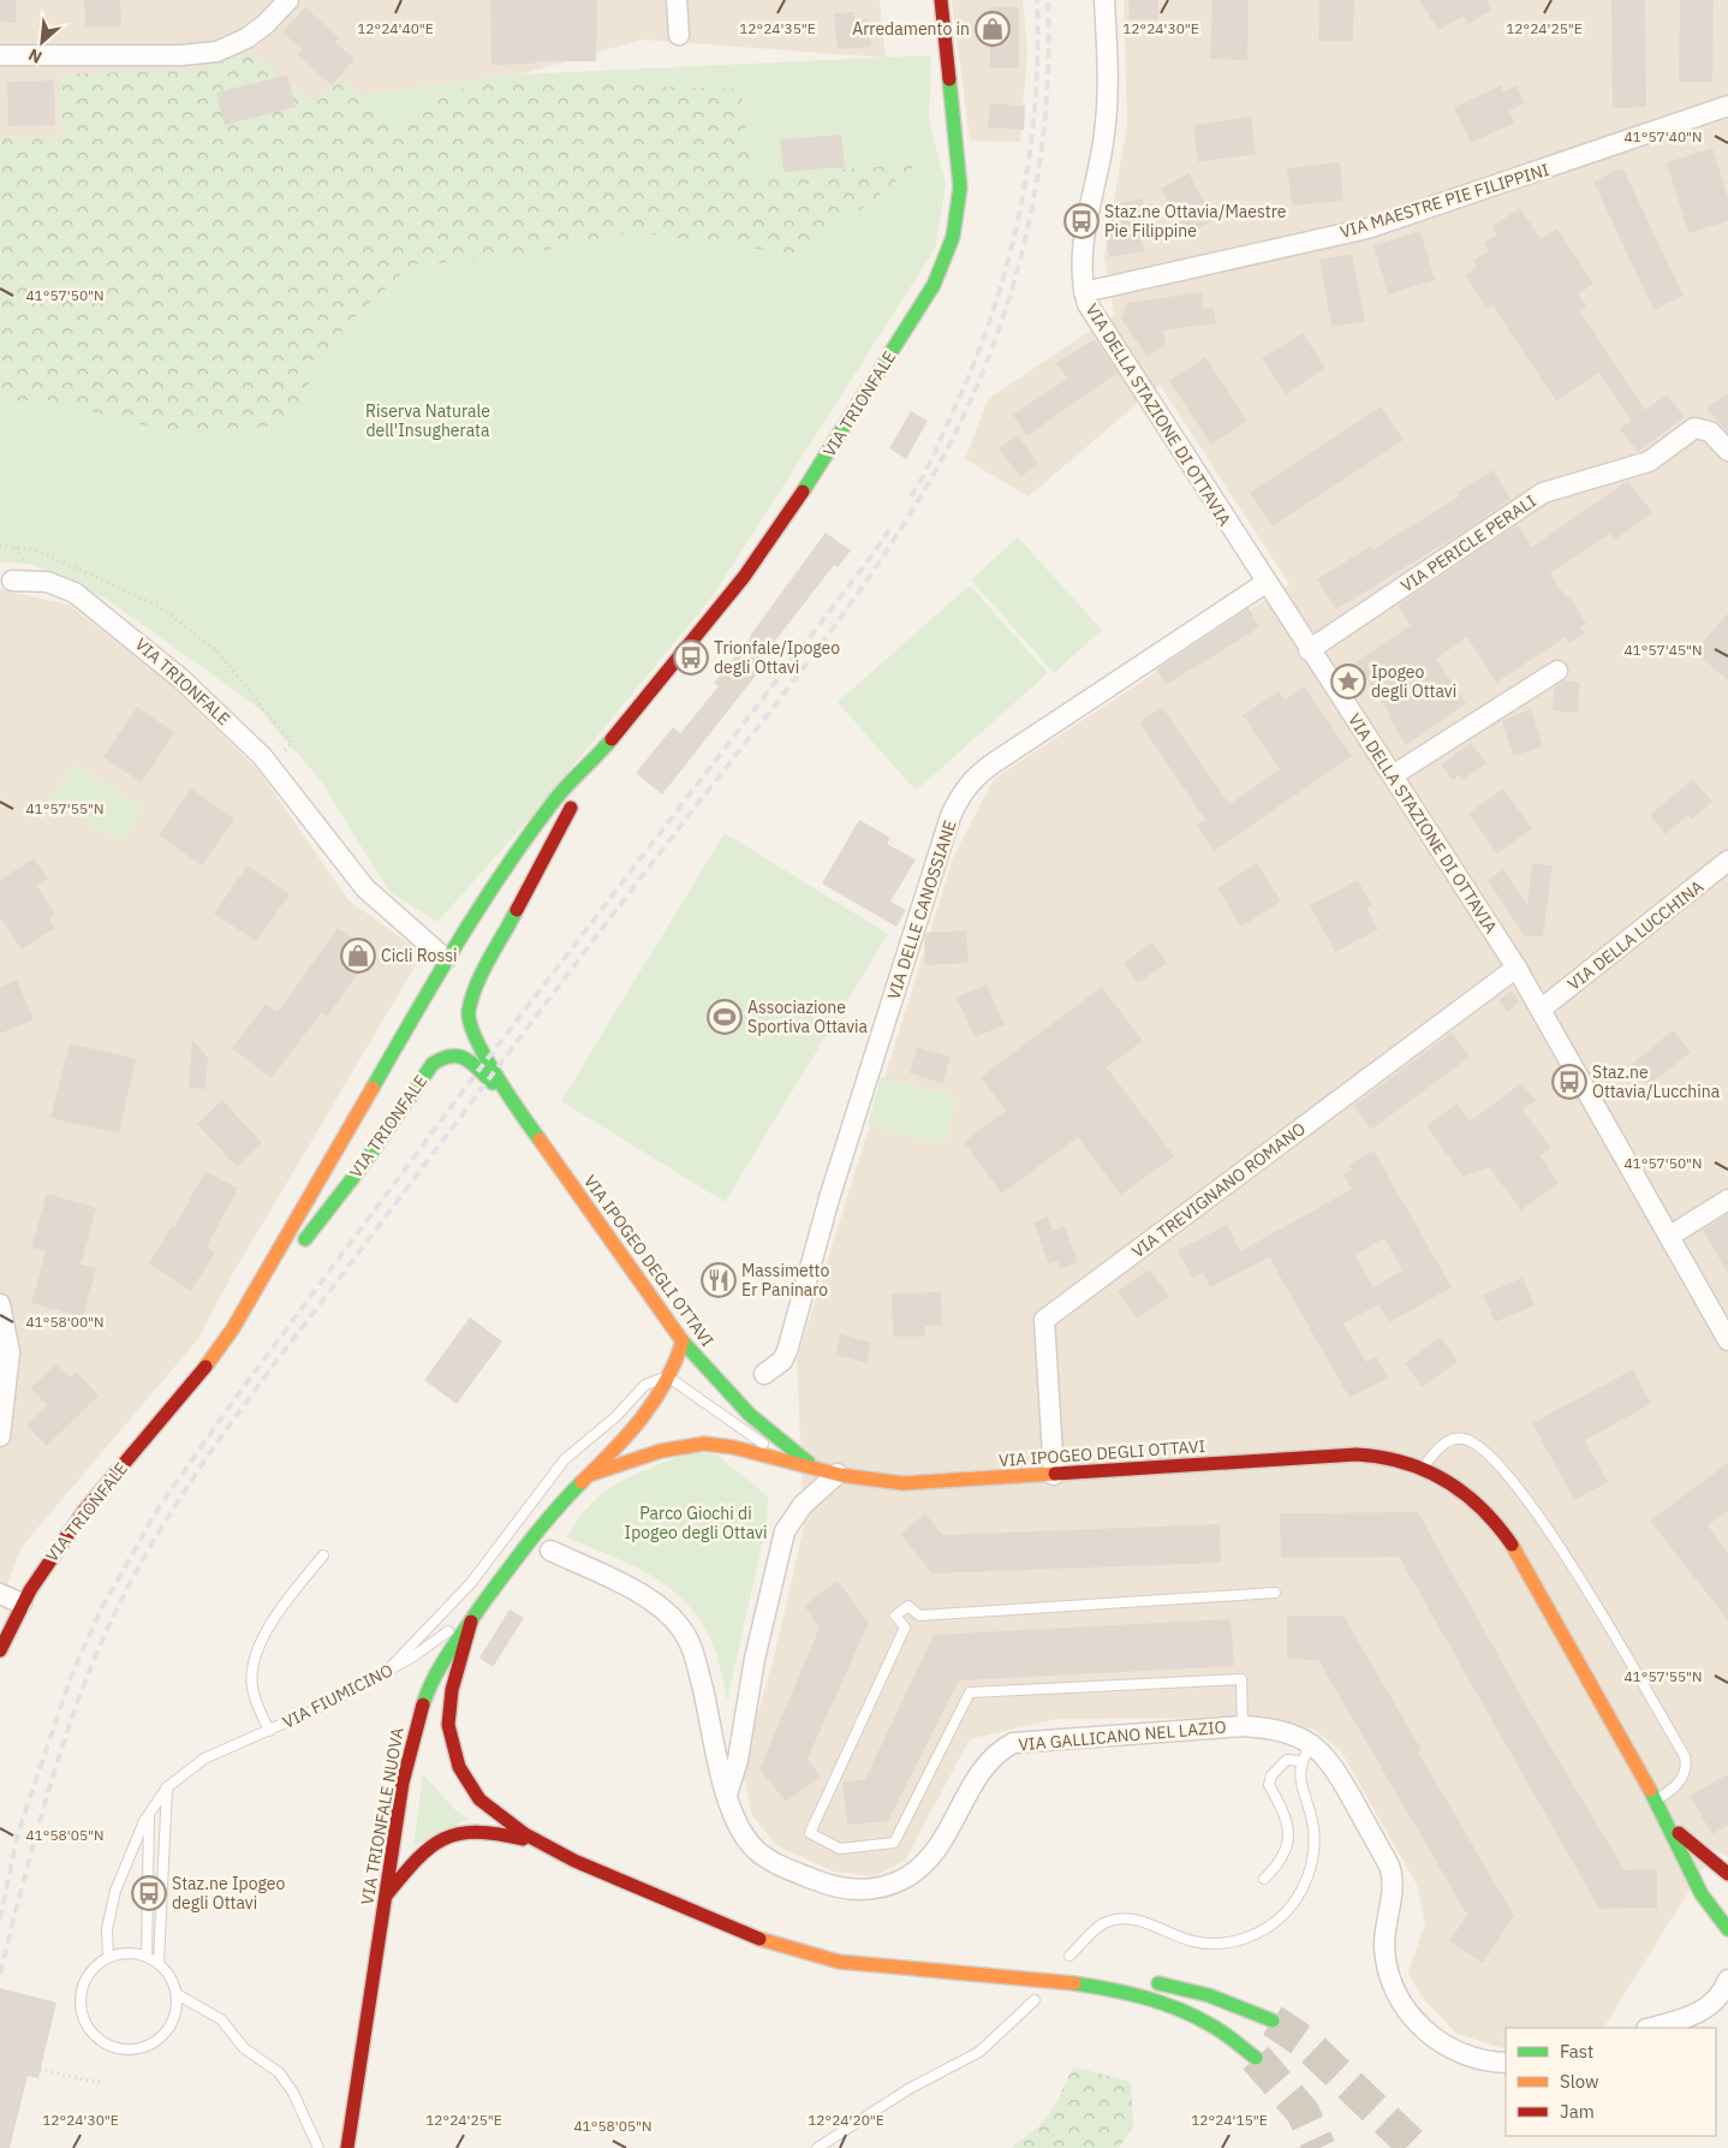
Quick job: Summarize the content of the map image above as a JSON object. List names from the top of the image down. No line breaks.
{"streets":{"main road":["VIA TRIONFALE","VIA IPOGEO DEGLI OTTAVI","VIA TRIONFALE NUOVA"],"street":["VIA MAESTRE PIE FILIPPINI","VIA DELLA STAZIONE DI OTTAVIA","VIA PERICLE PERALI","VIA DELLE CANOSSIANE","VIA DELLA LUCCHINA","VIA TREVIGNANO ROMANO","VIA GALLICANO NEL LAZIO"],"lane":["VIA FIUMICINO"]},"crossings":[["VIA MAESTRE PIE FILIPPINI","VIA DELLA STAZIONE DI OTTAVIA"],["VIA TRIONFALE","VIA IPOGEO DEGLI OTTAVI"],["VIA DELLA STAZIONE DI OTTAVIA","VIA PERICLE PERALI"],["VIA DELLA STAZIONE DI OTTAVIA","VIA DELLE CANOSSIANE"],["VIA DELLA STAZIONE DI OTTAVIA","VIA DELLA LUCCHINA"],["VIA DELLA STAZIONE DI OTTAVIA","VIA TREVIGNANO ROMANO"],["VIA TREVIGNANO ROMANO","VIA IPOGEO DEGLI OTTAVI"],["VIA IPOGEO DEGLI OTTAVI","VIA TRIONFALE NUOVA"],["VIA FIUMICINO","VIA TRIONFALE NUOVA"]],"parks":["Riserva Naturale dell'Insugherata","Parco Giochi di Ipogeo degli Ottavi"],"places":{"shop":["Arredamento in","Cicli Rossi"],"bus stop":["Staz.ne Ottavia/Maestre Pie Filippine","Trionfale/Ipogeo degli Ottavi","Staz.ne Ottavia/Lucchina","Staz.ne Ipogeo degli Ottavi"],"place":["Ipogeo degli Ottavi"],"sports":["Associazione Sportiva Ottavia"],"restaurant":["Massimetto Er Paninaro"]},"legend":["Fast","Slow","Jam"],"north":"bottom left","coordinates":["12°24'40\"E","12°24'35\"E","12°24'30\"E","12°24'25\"E","41°57'40\"N","41°57'50\"N","41°57'45\"N","41°57'55\"N","41°58'00\"N","41°58'05\"N","12°24'20\"E","12°24'15\"E"]}
